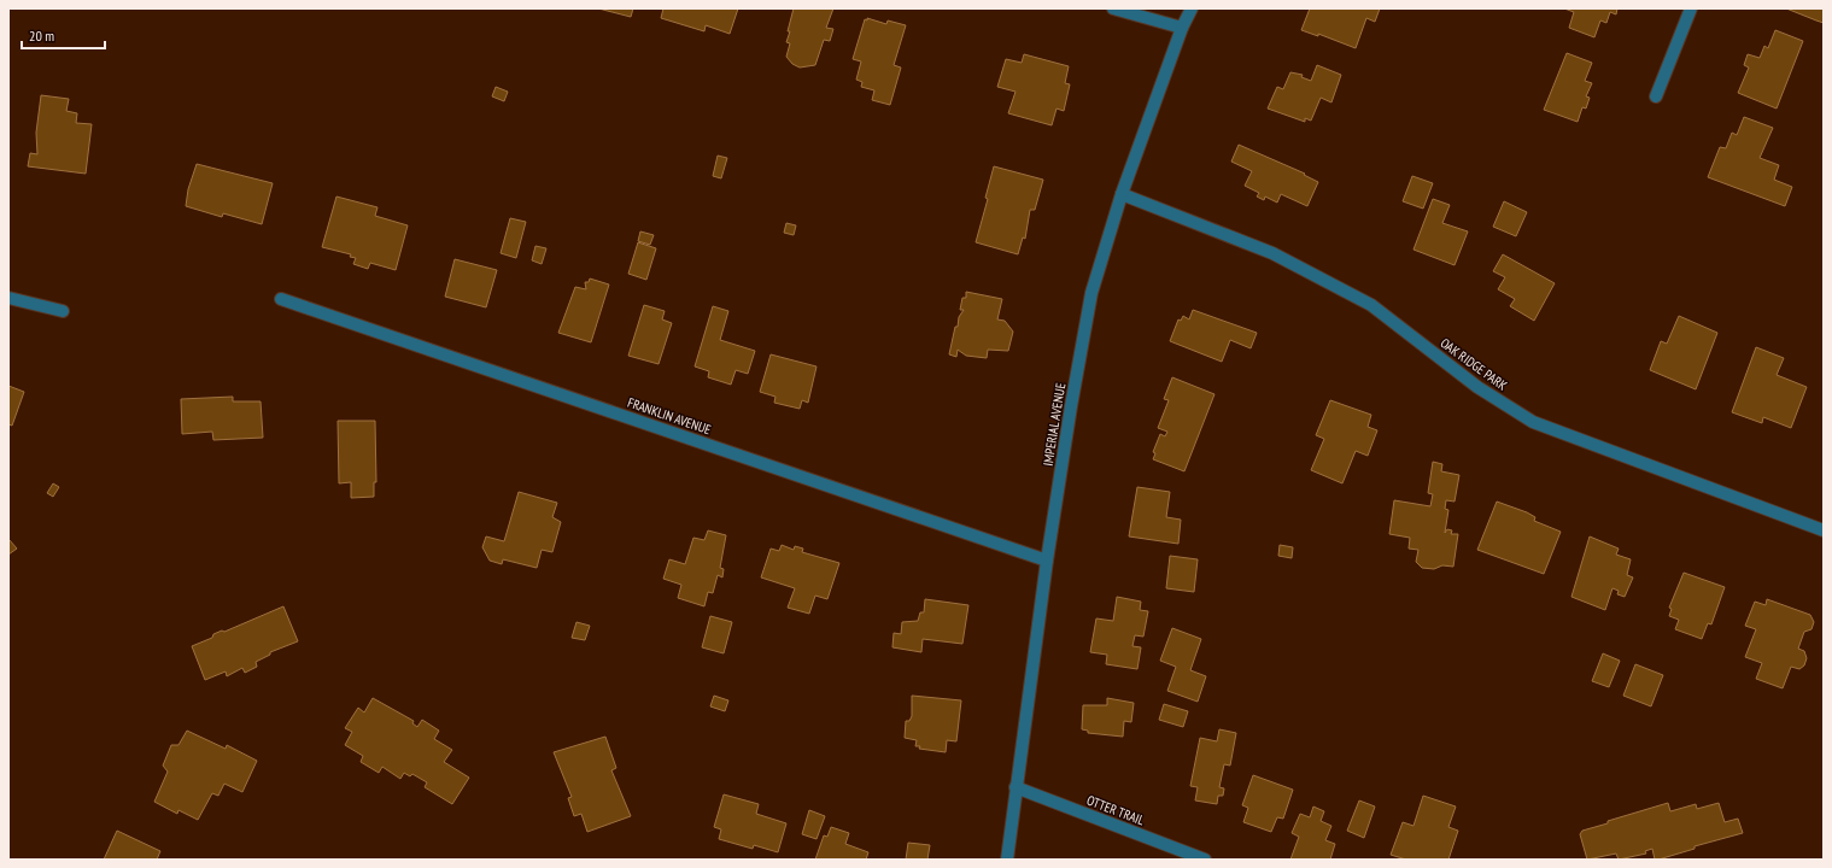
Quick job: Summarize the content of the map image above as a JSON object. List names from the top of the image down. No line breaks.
{"streets":{"street":["OAK RIDGE PARK","FRANKLIN AVENUE","IMPERIAL AVENUE","OTTER TRAIL"]},"crossings":[["OAK RIDGE PARK","IMPERIAL AVENUE"],["FRANKLIN AVENUE","IMPERIAL AVENUE"],["IMPERIAL AVENUE","OTTER TRAIL"]],"scale_bar":"20 m"}
